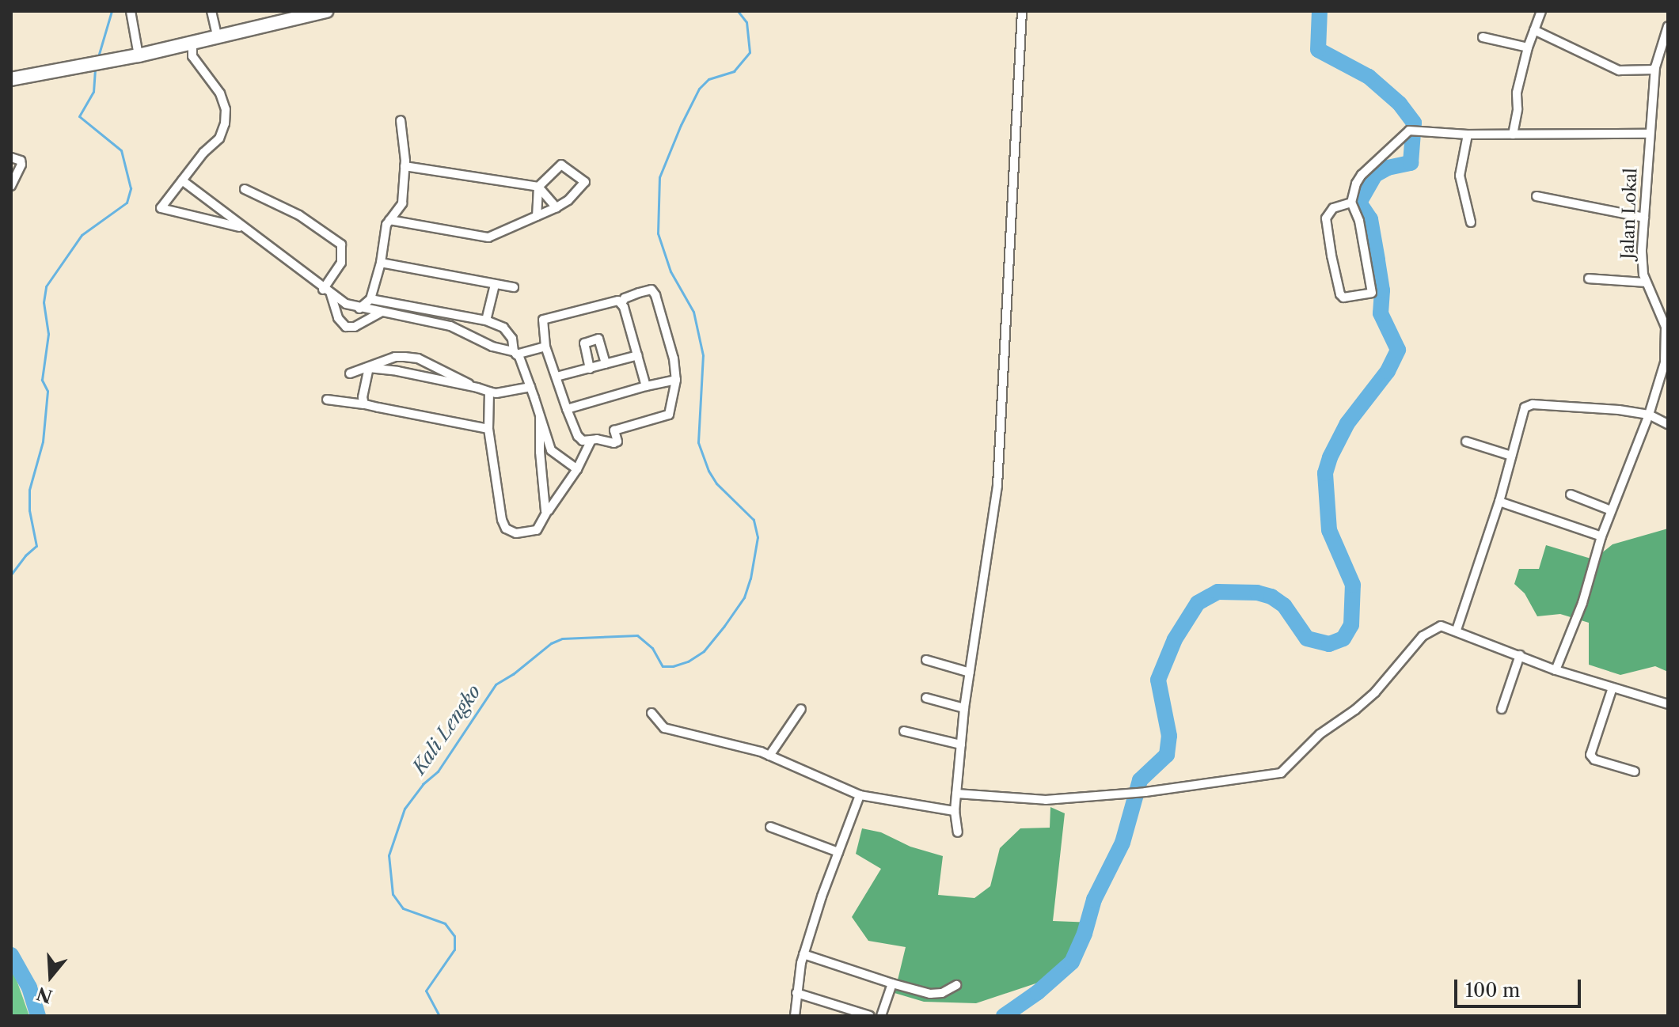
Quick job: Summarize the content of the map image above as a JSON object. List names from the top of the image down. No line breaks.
{"streets":{"street":["Jalan Lokal"]},"water":["Kali Lengko"],"scale_bar":"100 m","north":"bottom"}
